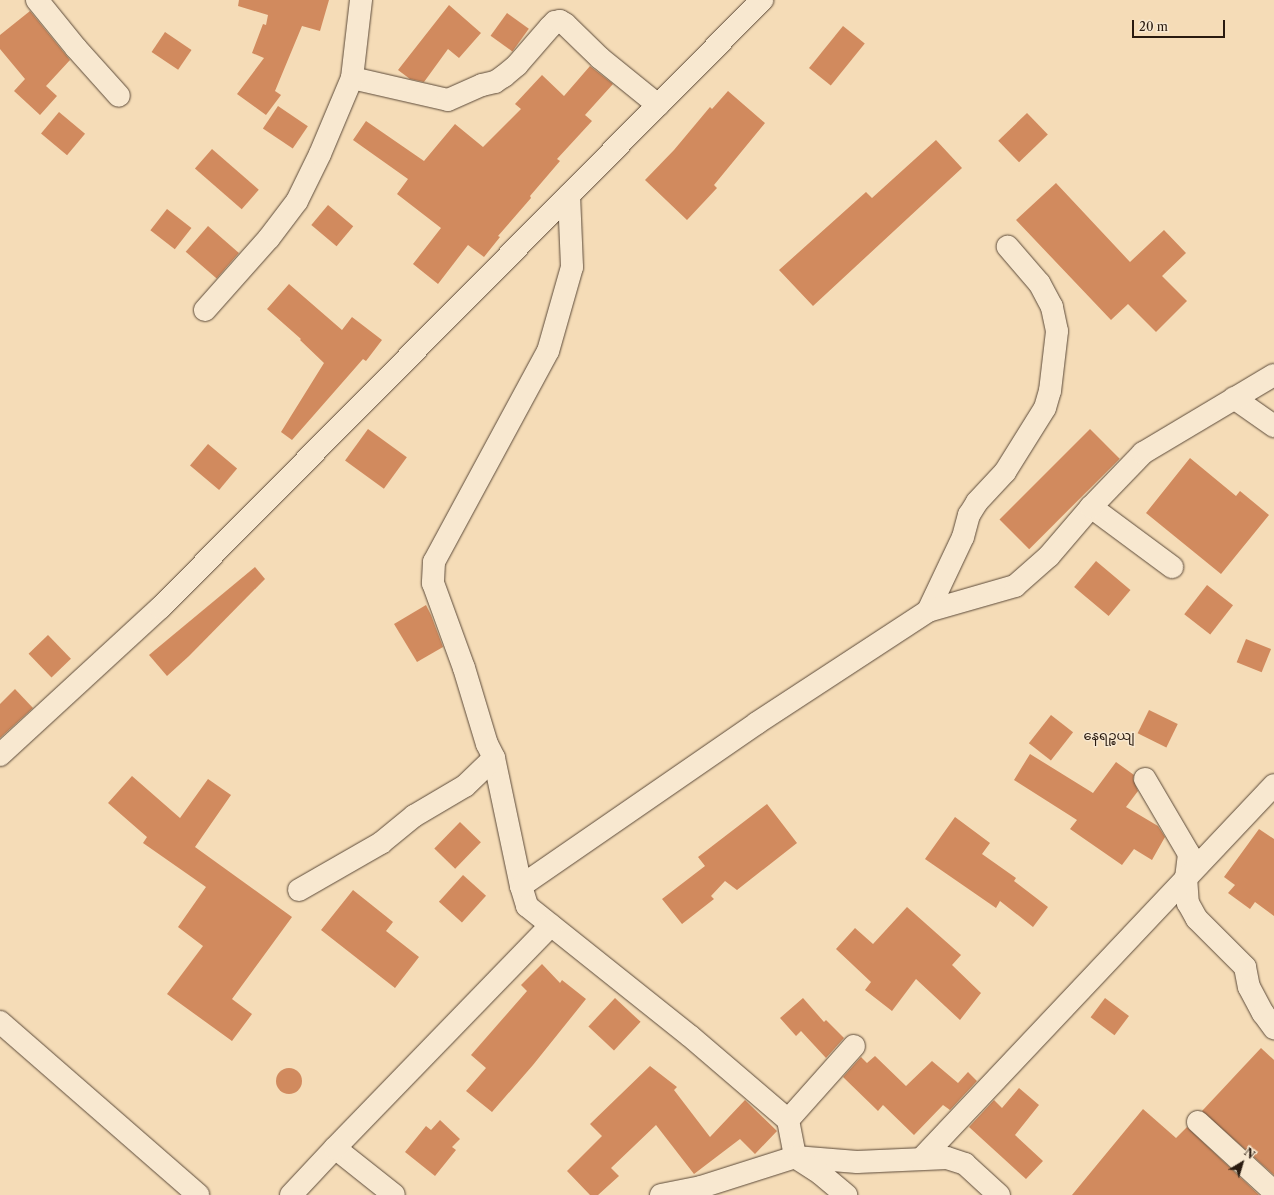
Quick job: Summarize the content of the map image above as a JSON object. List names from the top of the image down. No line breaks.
{"districts":["နေရဉ္စယျ"],"scale_bar":"20 m","north":"top right"}
